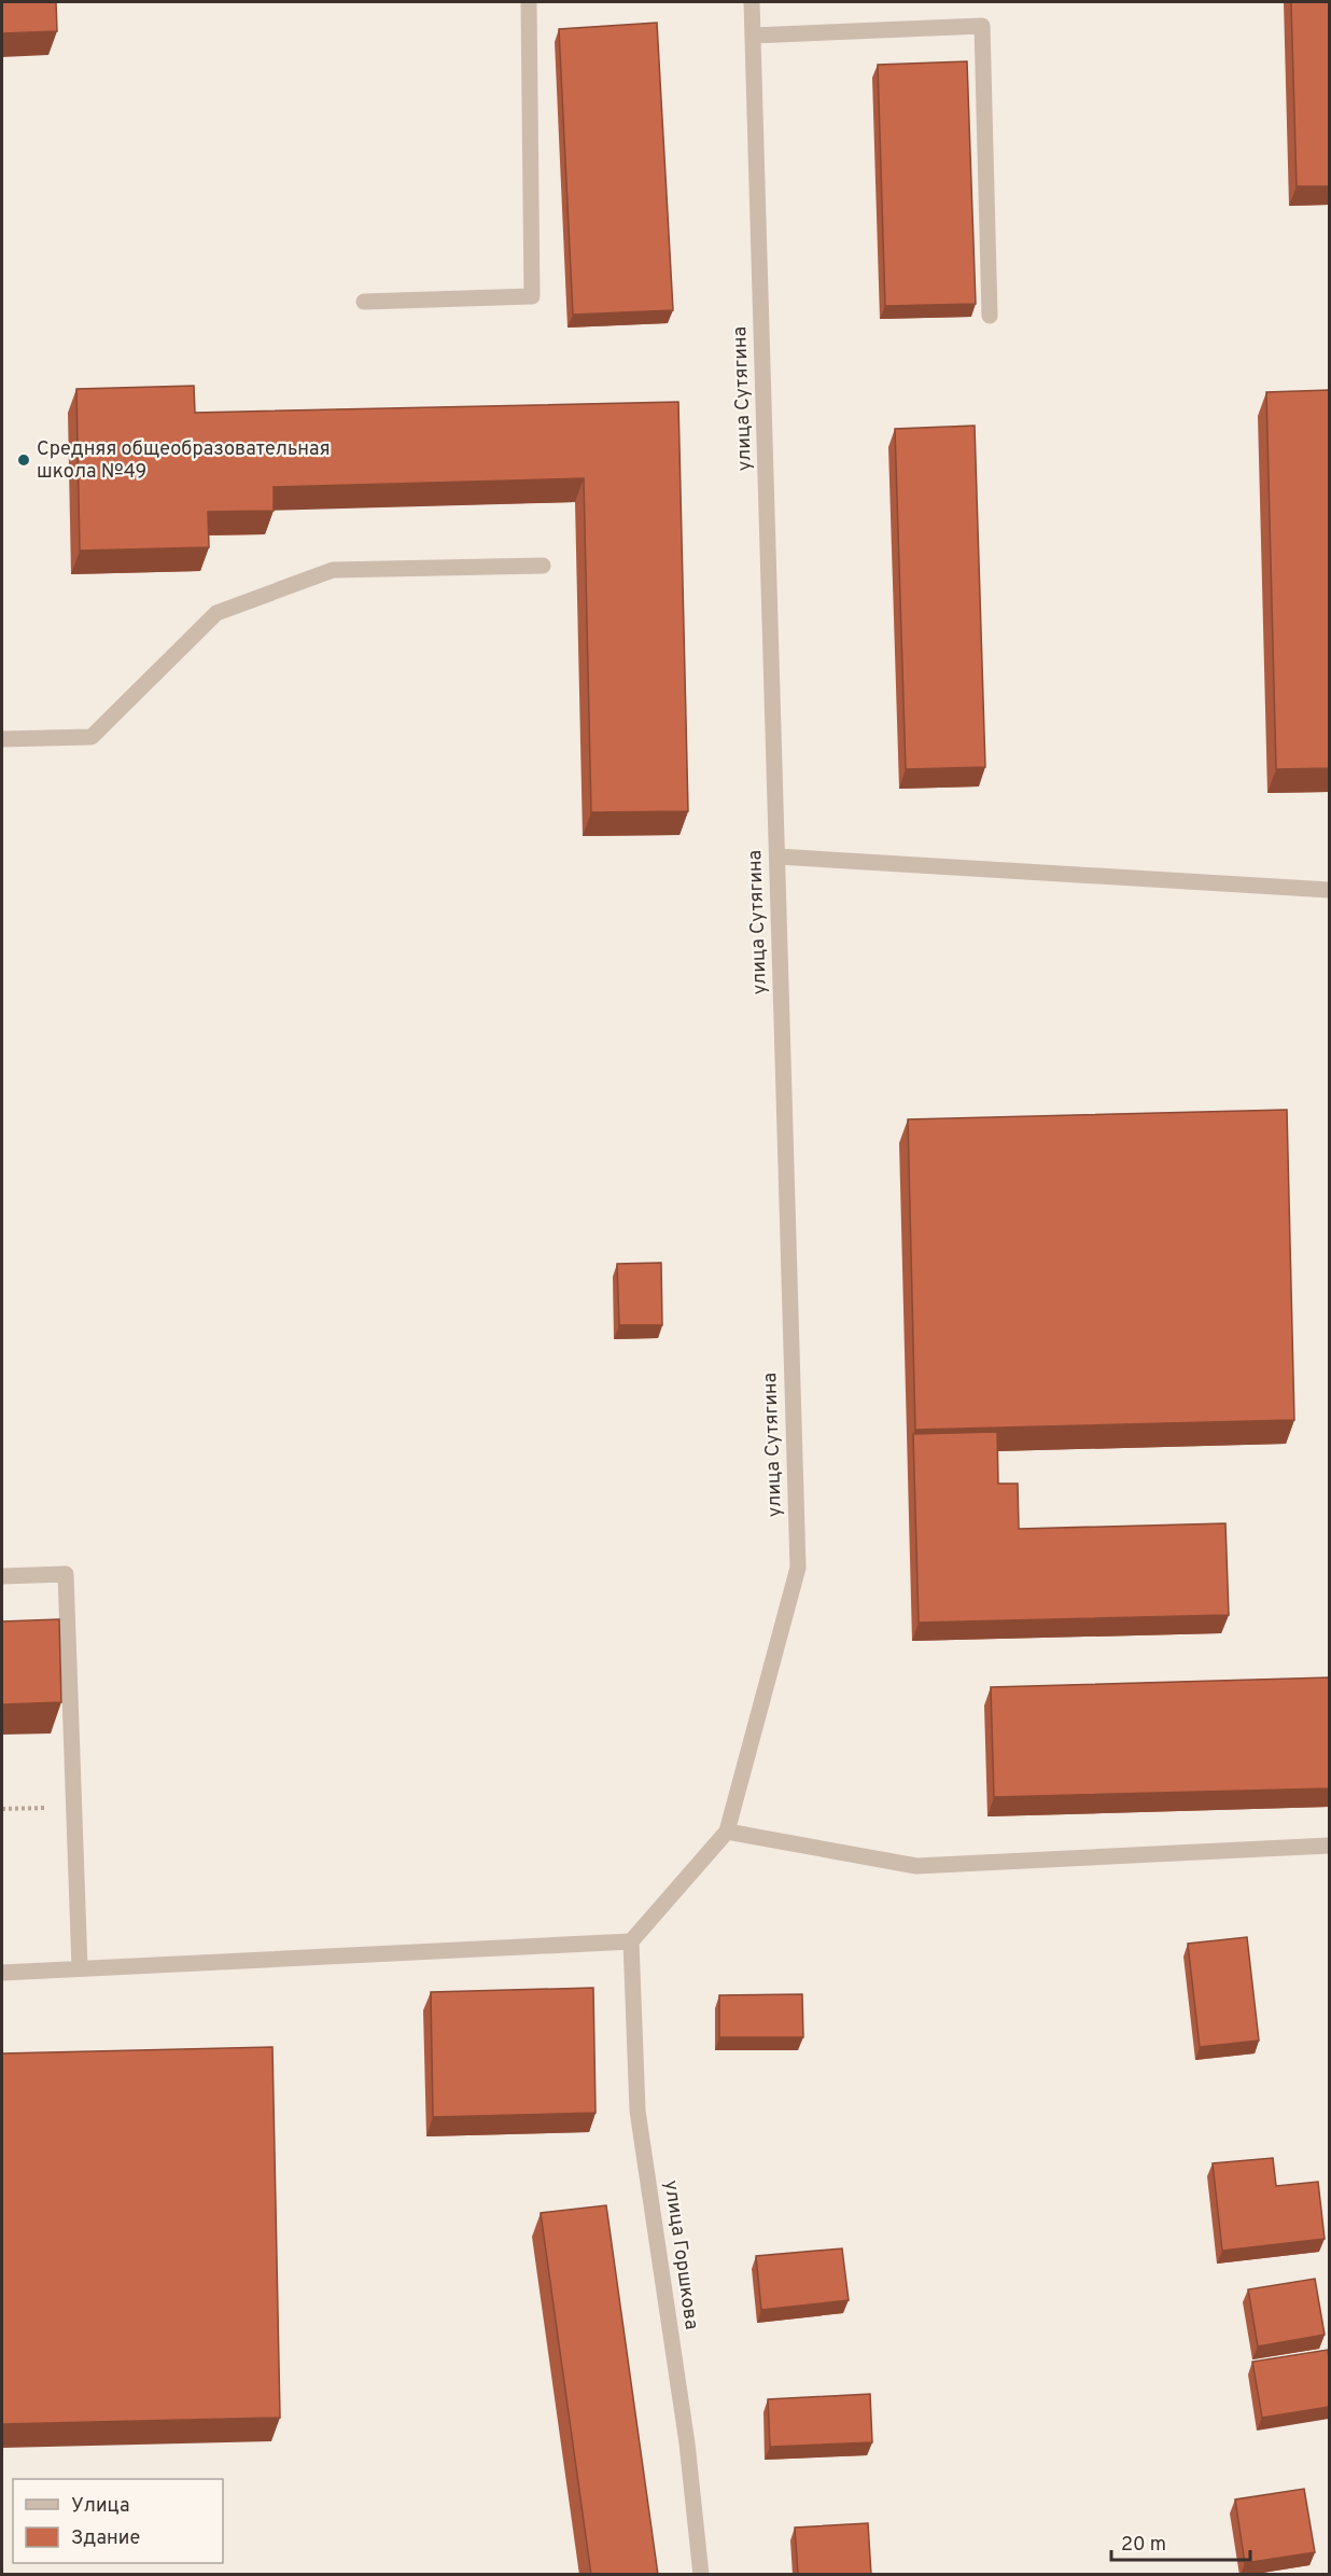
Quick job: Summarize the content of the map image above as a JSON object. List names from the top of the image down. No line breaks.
{"streets":{"street":["улица Сутягина","улица Горшкова"]},"places":["Средняя общеобразовательная школа №49"],"legend":["Улица","Здание"],"scale_bar":"20 m"}
